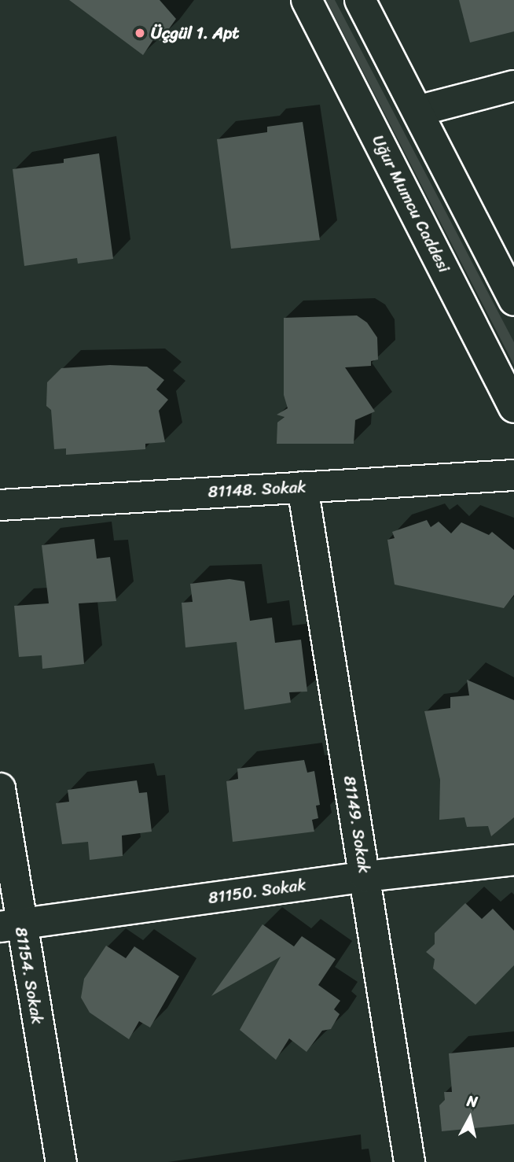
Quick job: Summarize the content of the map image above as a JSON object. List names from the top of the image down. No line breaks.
{"streets":{"street":["Uğur Mumcu Caddesi","81148. Sokak","81149. Sokak","81150. Sokak","81154. Sokak"]},"crossings":[["81148. Sokak","81149. Sokak"],["81149. Sokak","81150. Sokak"],["81150. Sokak","81154. Sokak"]],"places":["Üçgül 1. Apt"],"north":"top"}
